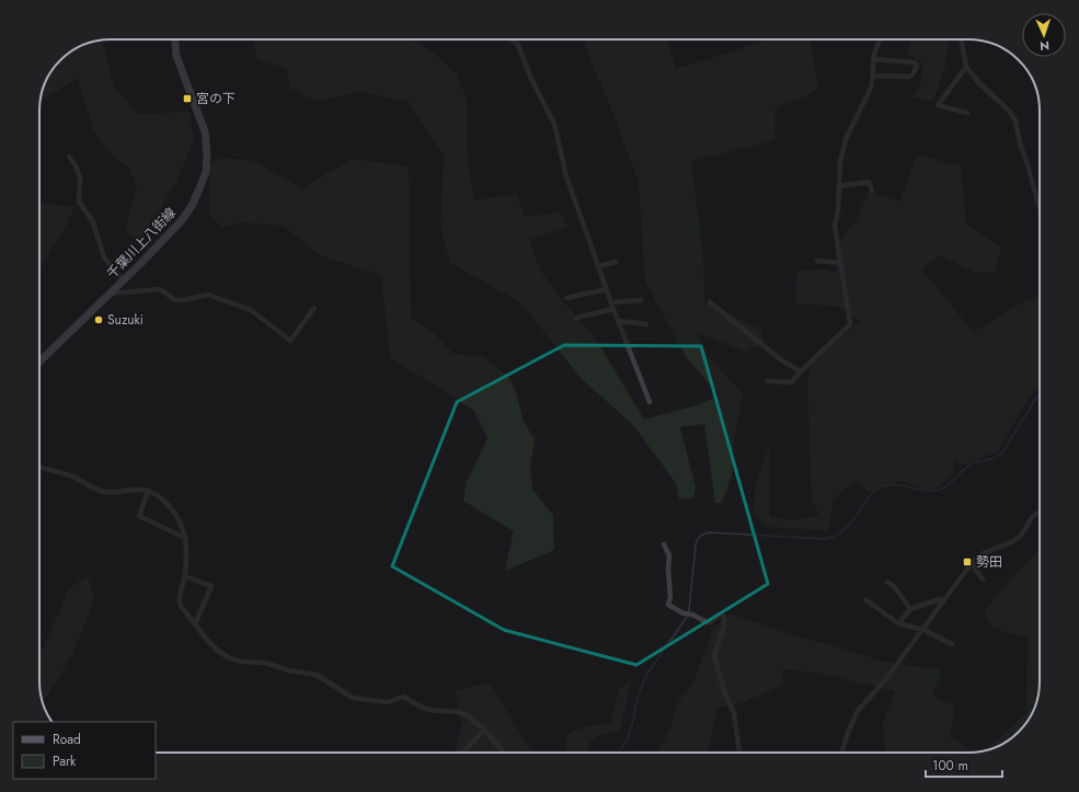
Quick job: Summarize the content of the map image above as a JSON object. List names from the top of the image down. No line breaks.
{"streets":{"main road":["千葉川上八街線"]},"places":{"transit":["宮の下","勢田"],"other":["Suzuki"]},"legend":["Road","Park"],"scale_bar":"100 m","north":"bottom"}
